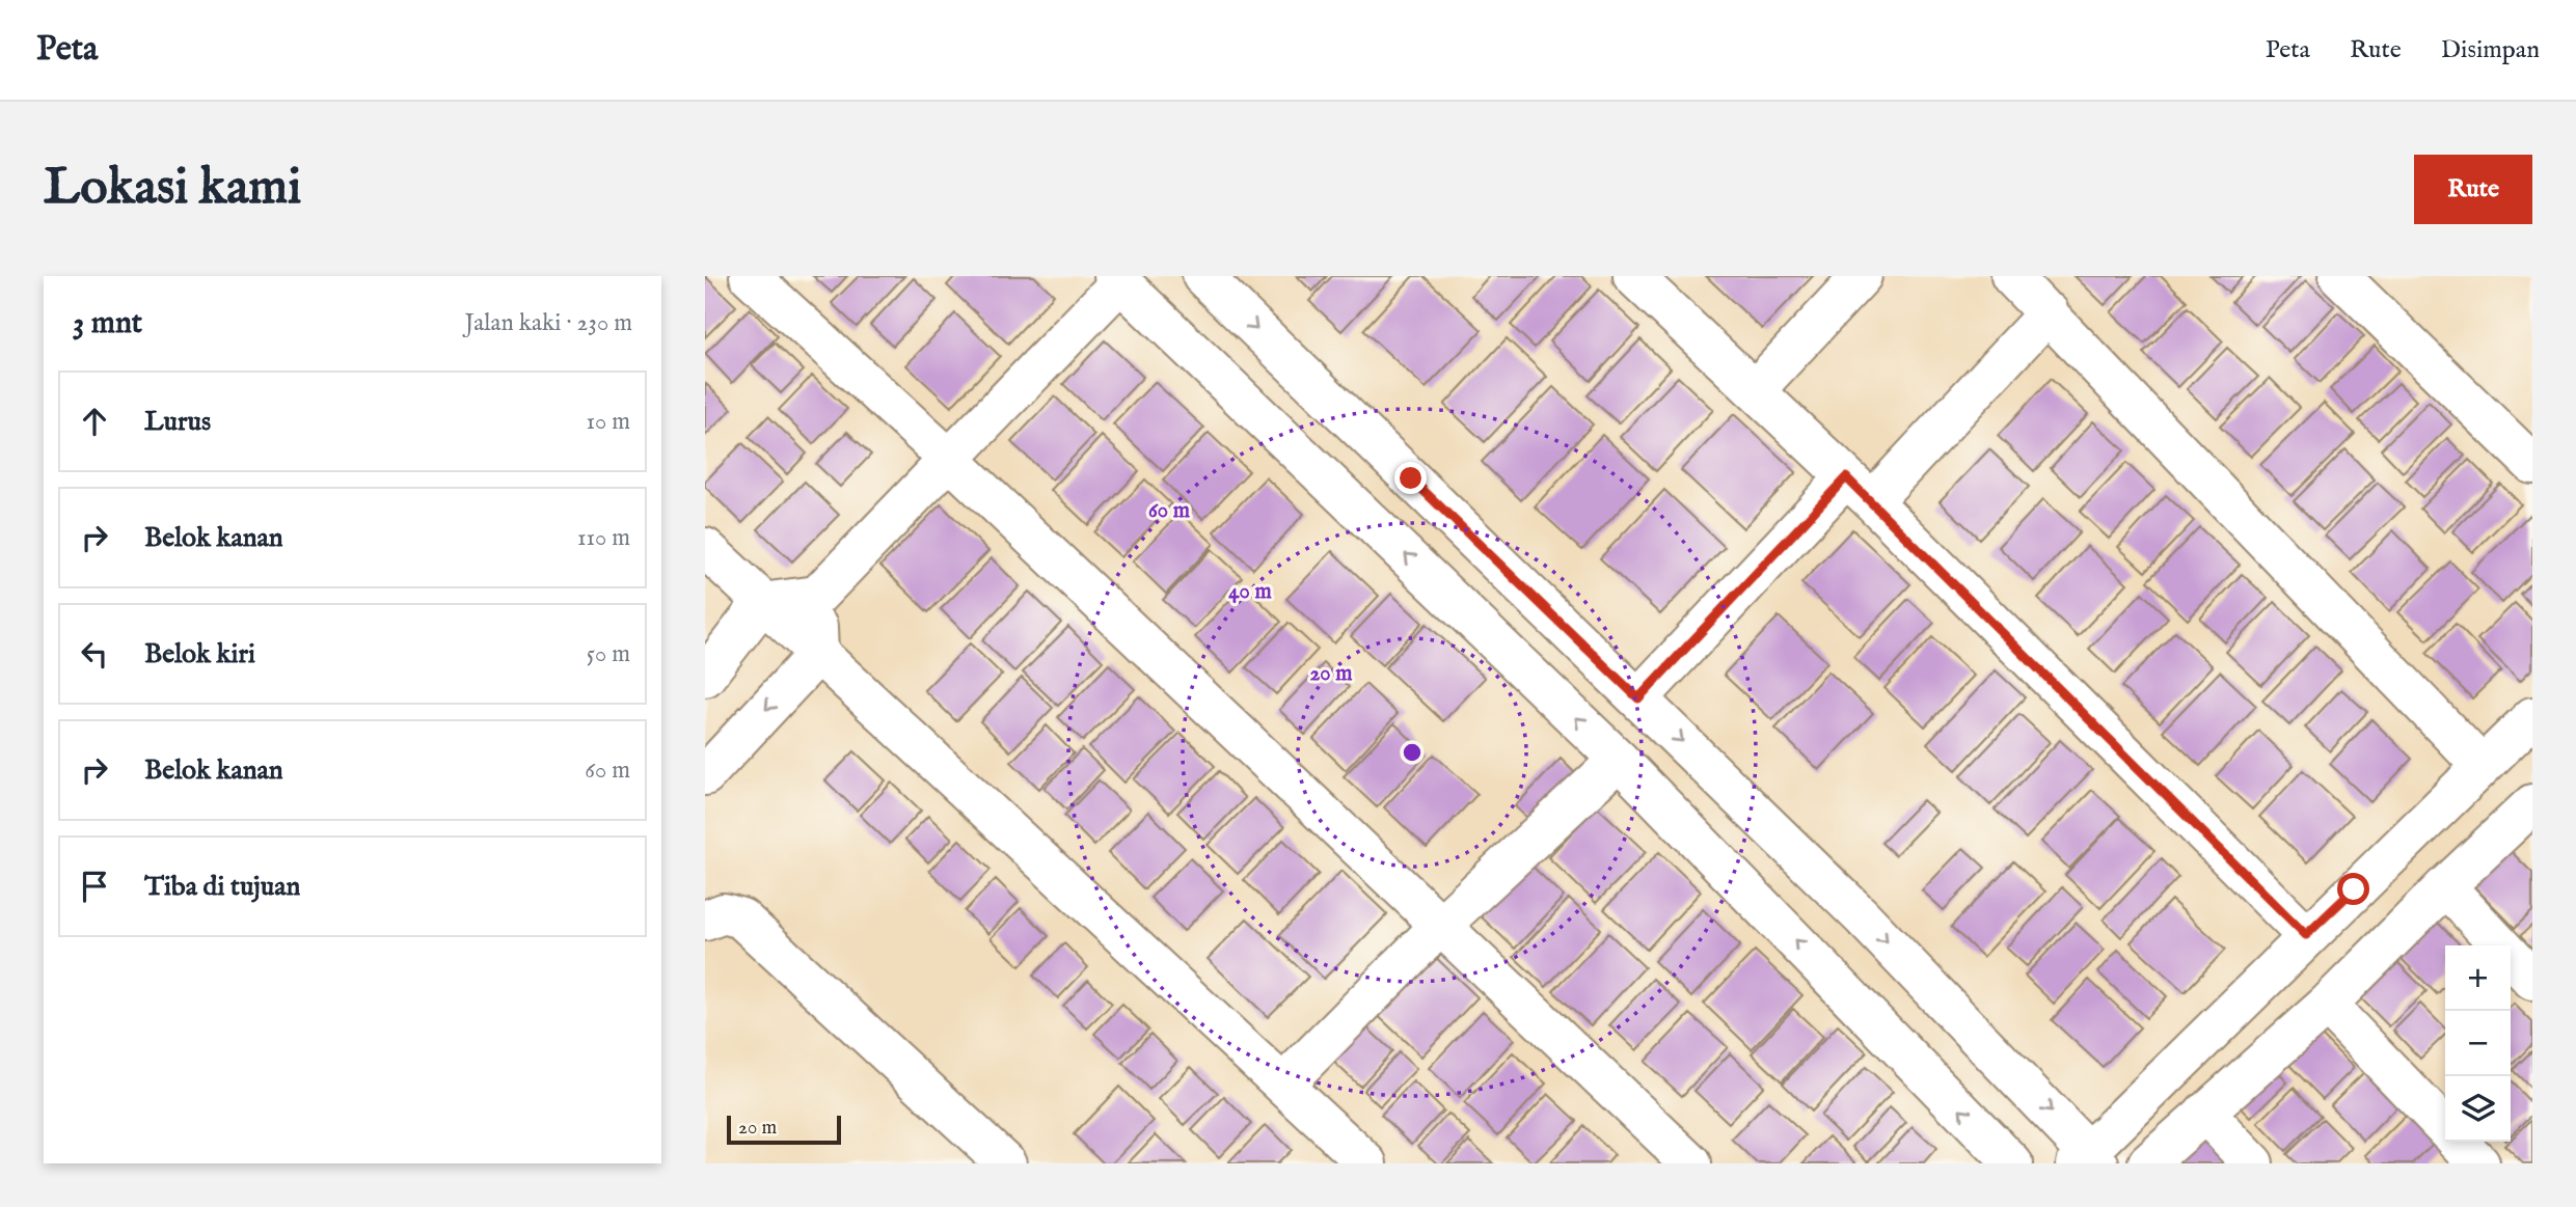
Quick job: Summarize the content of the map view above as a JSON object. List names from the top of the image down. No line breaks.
{"scale_bar":"20 m","page":{"header":"Peta","nav":["Peta","Rute","Disimpan"],"buttons":"Rute","title":"Lokasi kami","heading":["3 mnt","Jalan kaki · 230 m"],"list":[["Lurus","10 m"],["Belok kanan","110 m"],["Belok kiri","50 m"],["Belok kanan","60 m"],"Tiba di tujuan"],"map_buttons":["+","−"],"scale":"20 m"},"rings":["60 m","40 m","20 m"]}
